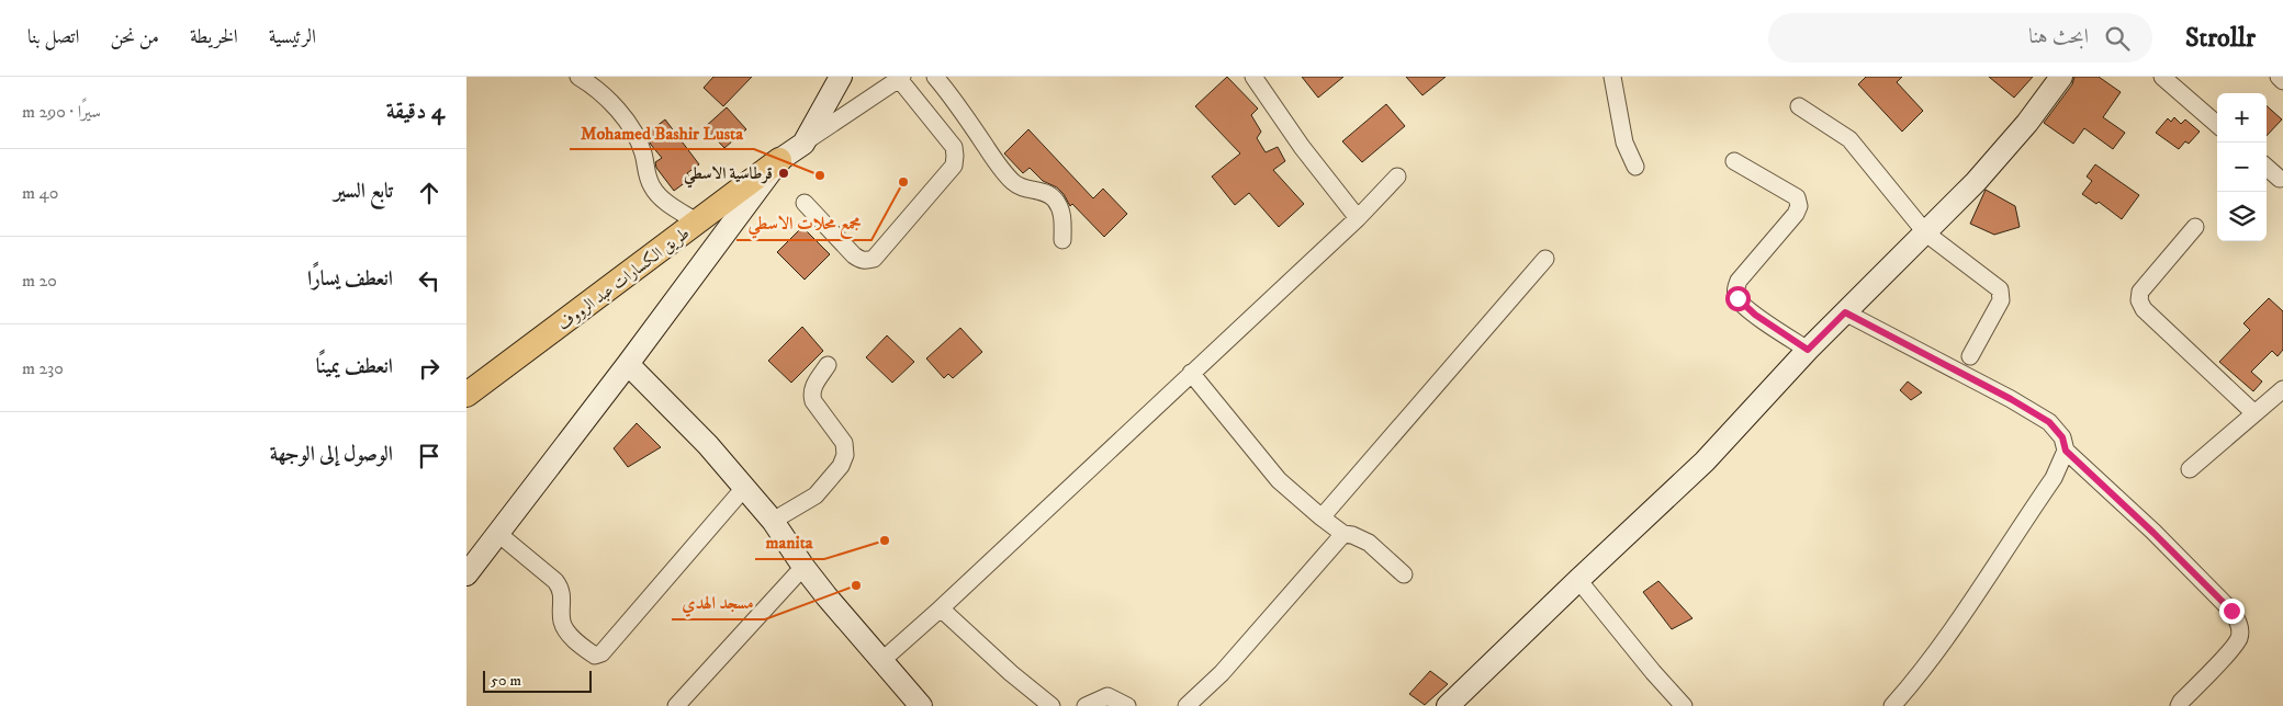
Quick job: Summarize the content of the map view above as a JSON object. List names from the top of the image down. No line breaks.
{"streets":{"main road":["طريق الكسارات عبد الرووف"]},"places":["قرطاسية الاسطي","Mohamed Bashir Lusta","مجمع محلات الاسطي","manita","مسجد الهدي"],"scale_bar":"50 m","page":{"header":"Strollr","search":"ابحث هنا","nav":["الرئيسية","الخريطة","من نحن","اتصل بنا"],"heading":["4 دقيقة","سيرًا · 290 m"],"map_buttons":["+","−"],"list":[["تابع السير","40 m"],["انعطف يسارًا","20 m"],["انعطف يمينًا","230 m"],"الوصول إلى الوجهة"],"scale":"50 m"}}
